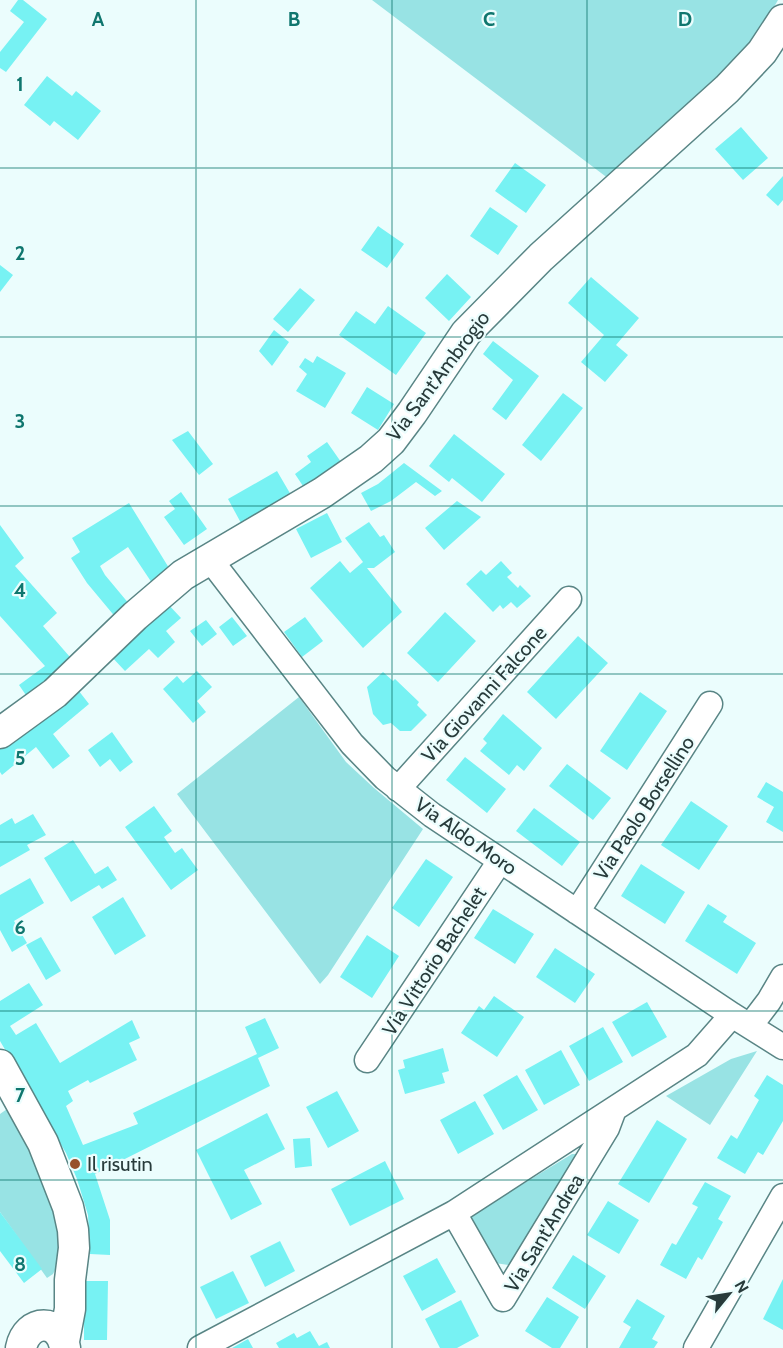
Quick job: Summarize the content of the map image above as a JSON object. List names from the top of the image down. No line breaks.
{"streets":{"street":["Via Sant'Ambrogio","Via Giovanni Falcone","Via Paolo Borsellino","Via Aldo Moro","Via Vittorio Bachelet","Via Sant'Andrea"]},"crossings":[["Via Sant'Ambrogio","Via Aldo Moro"],["Via Giovanni Falcone","Via Aldo Moro"],["Via Paolo Borsellino","Via Aldo Moro"],["Via Aldo Moro","Via Vittorio Bachelet"],["Via Aldo Moro","Via Sant'Andrea"]],"places":["Il risutin"],"north":"top right","grid":{"columns":["A","B","C","D"],"rows":["1","2","3","4","5","6","7","8"]}}
